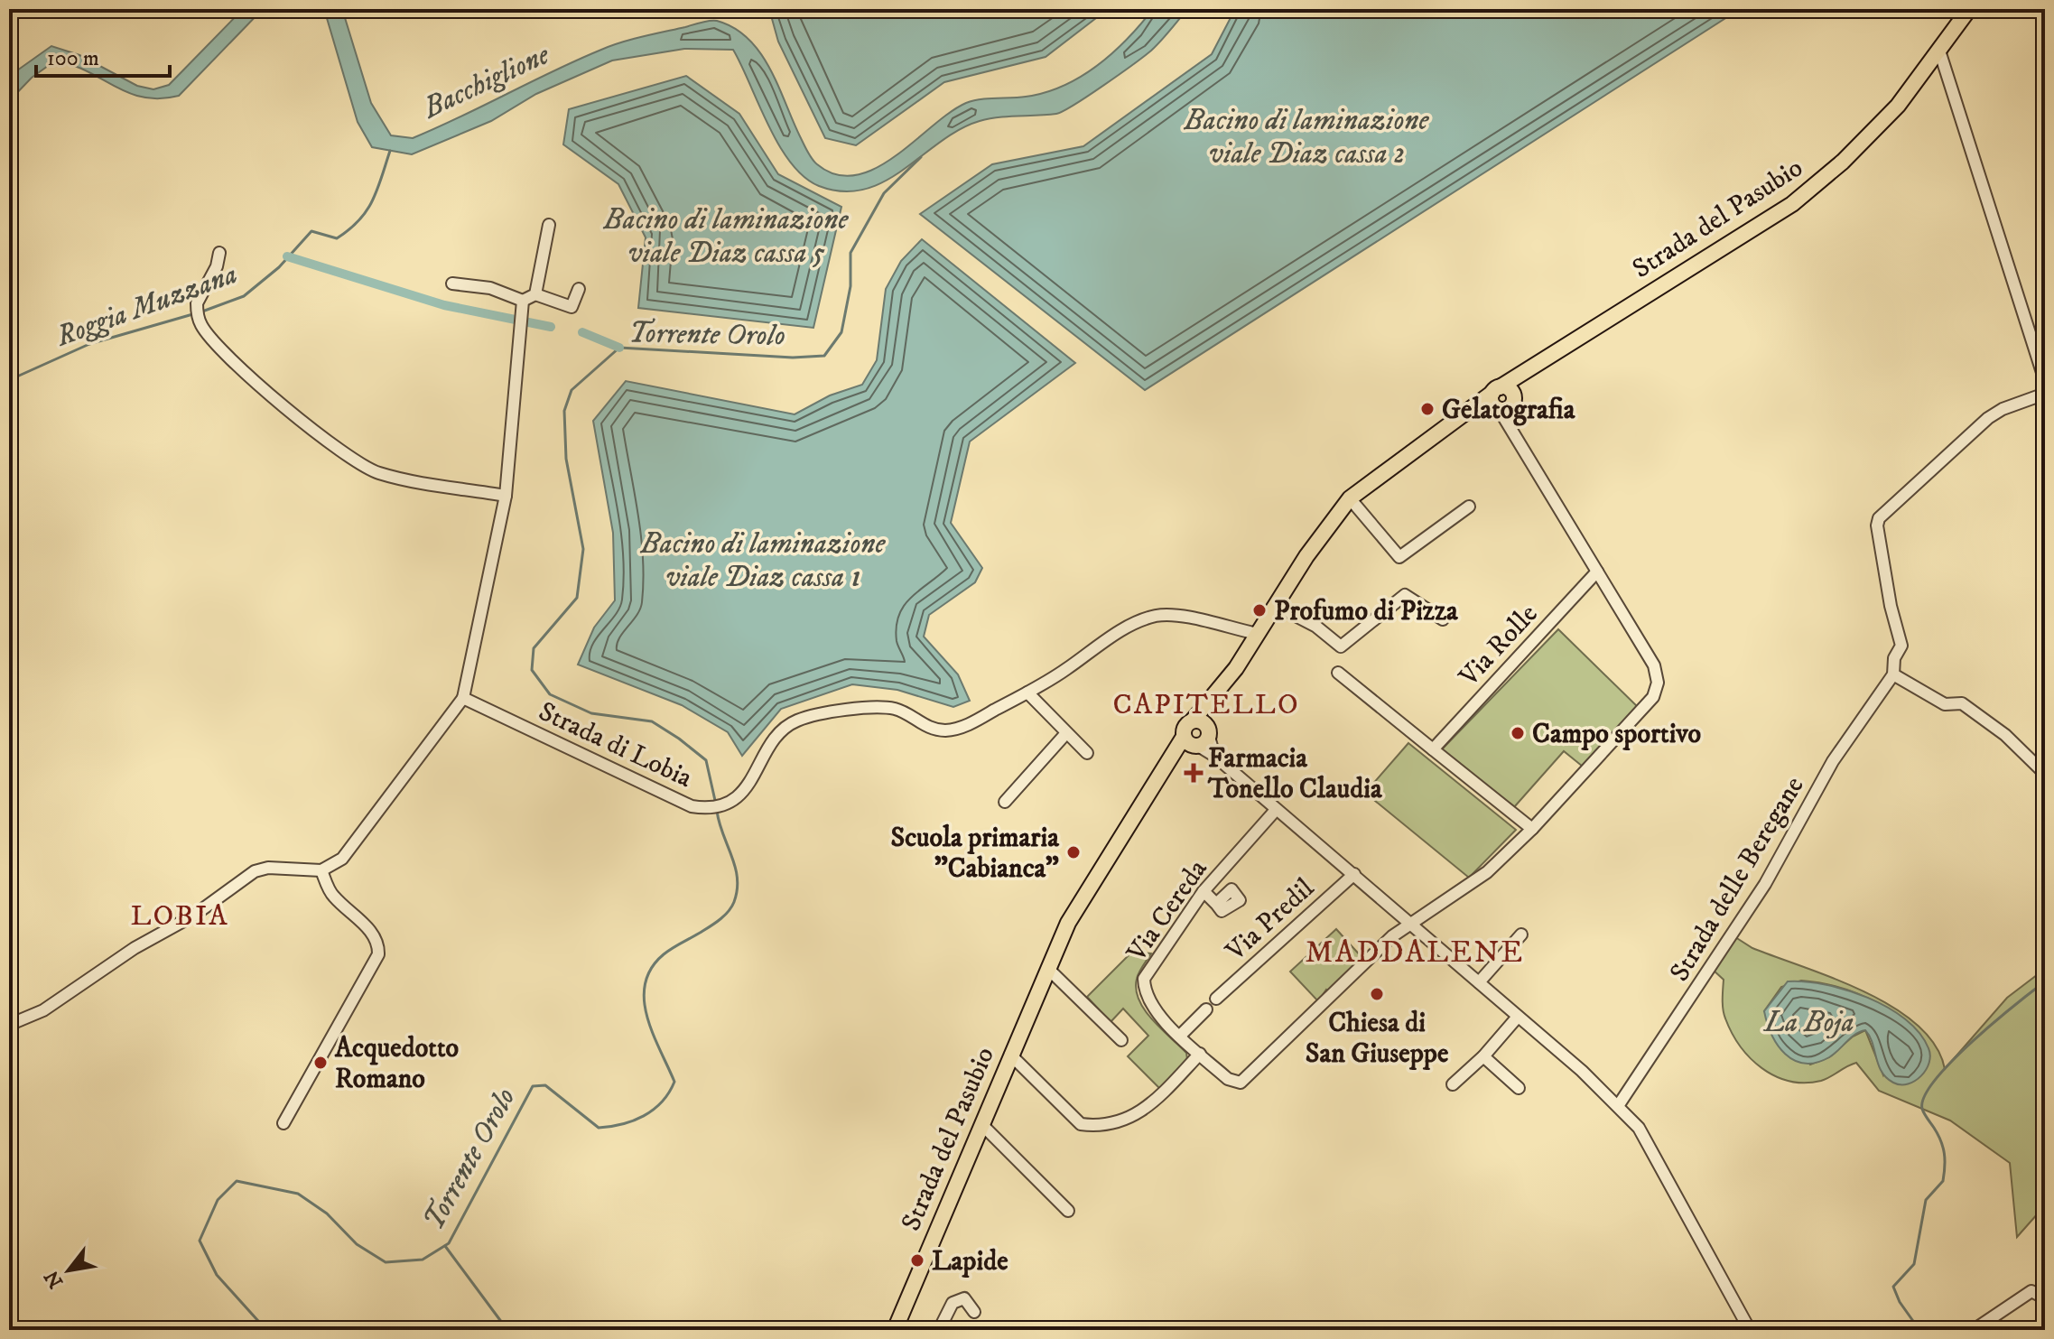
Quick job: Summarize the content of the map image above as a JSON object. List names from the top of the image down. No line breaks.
{"streets":{"main road":["Strada del Pasubio"],"street":["Via Rolle","Strada di Lobia","Strada delle Beregane","Via Cereda","Via Predil"]},"districts":["CAPITELLO","LOBIA","MADDALENE"],"water":["Bacchiglione","Bacino di laminazione viale Diaz cassa 2","Bacino di laminazione viale Diaz cassa 5","Roggia Muzzana","Torrente Orolo","Bacino di laminazione viale Diaz cassa 1","La Boja"],"places":{"other":["Gelatografia","Profumo di Pizza","Campo sportivo","Scuola primaria \"Cabianca\"","Chiesa di San Giuseppe","Acquedotto Romano","Lapide"],"health":["Farmacia Tonello Claudia"]},"scale_bar":"100 m","north":"bottom left"}
